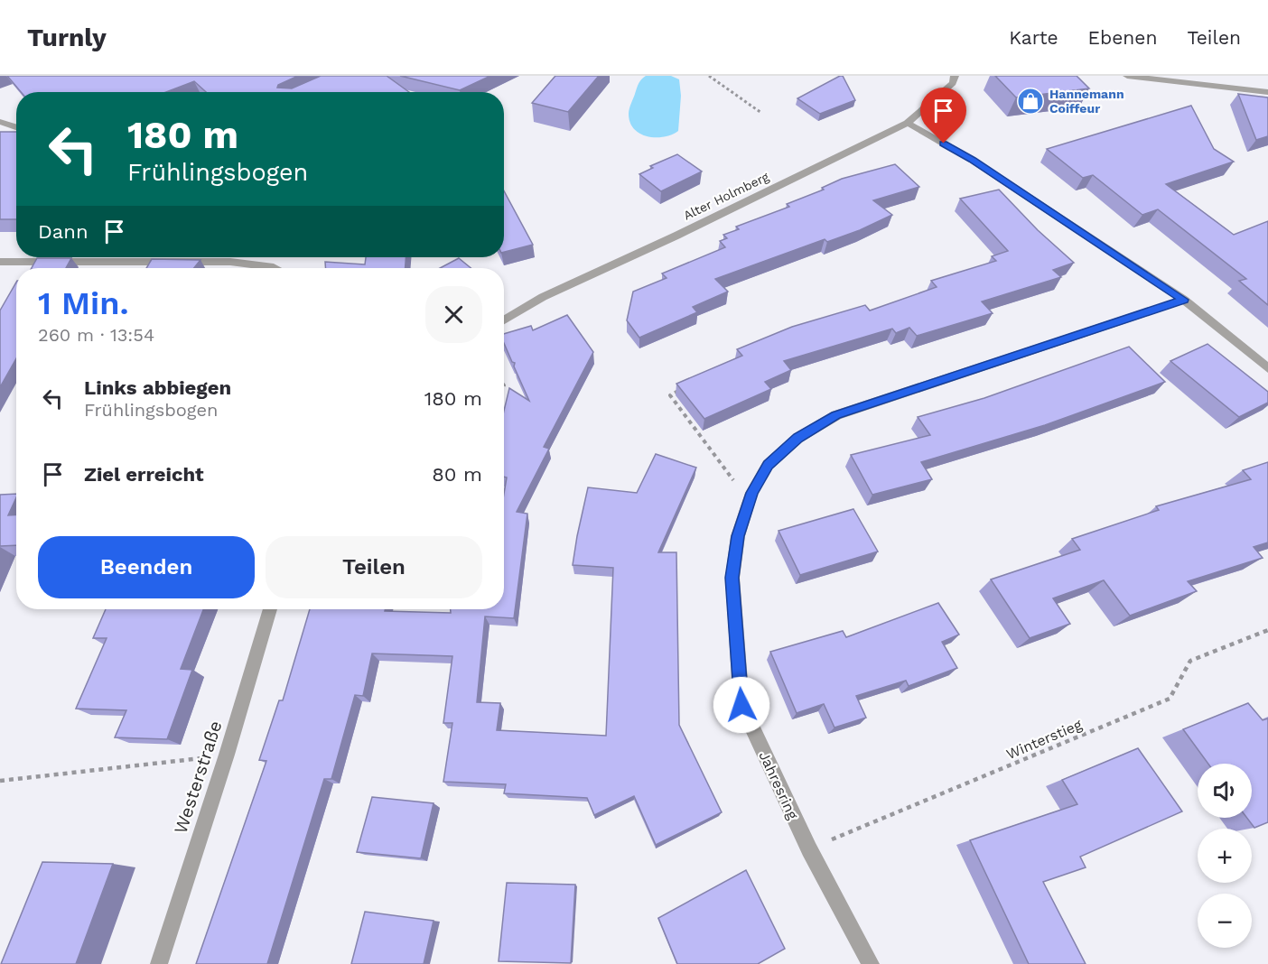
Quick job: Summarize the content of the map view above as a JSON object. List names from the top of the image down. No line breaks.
{"streets":{"street":["Alter Holmberg","Westerstraße","Jahresring"],"path":["Winterstieg"]},"crossings":[["Winterstieg","Jahresring"]],"places":{"shop":["Hannemann Coiffeur"]},"page":{"header":"Turnly","nav":["Karte","Ebenen","Teilen"],"turn":["180 m","Frühlingsbogen"],"then":"Dann","heading":["1 Min.","260 m · 13:54"],"list":[{"name":"Links abbiegen","note":"Frühlingsbogen","value":"180 m"},{"name":"Ziel erreicht","value":"80 m"}],"buttons":["Beenden","Teilen"],"map_buttons":["+","−"]}}
